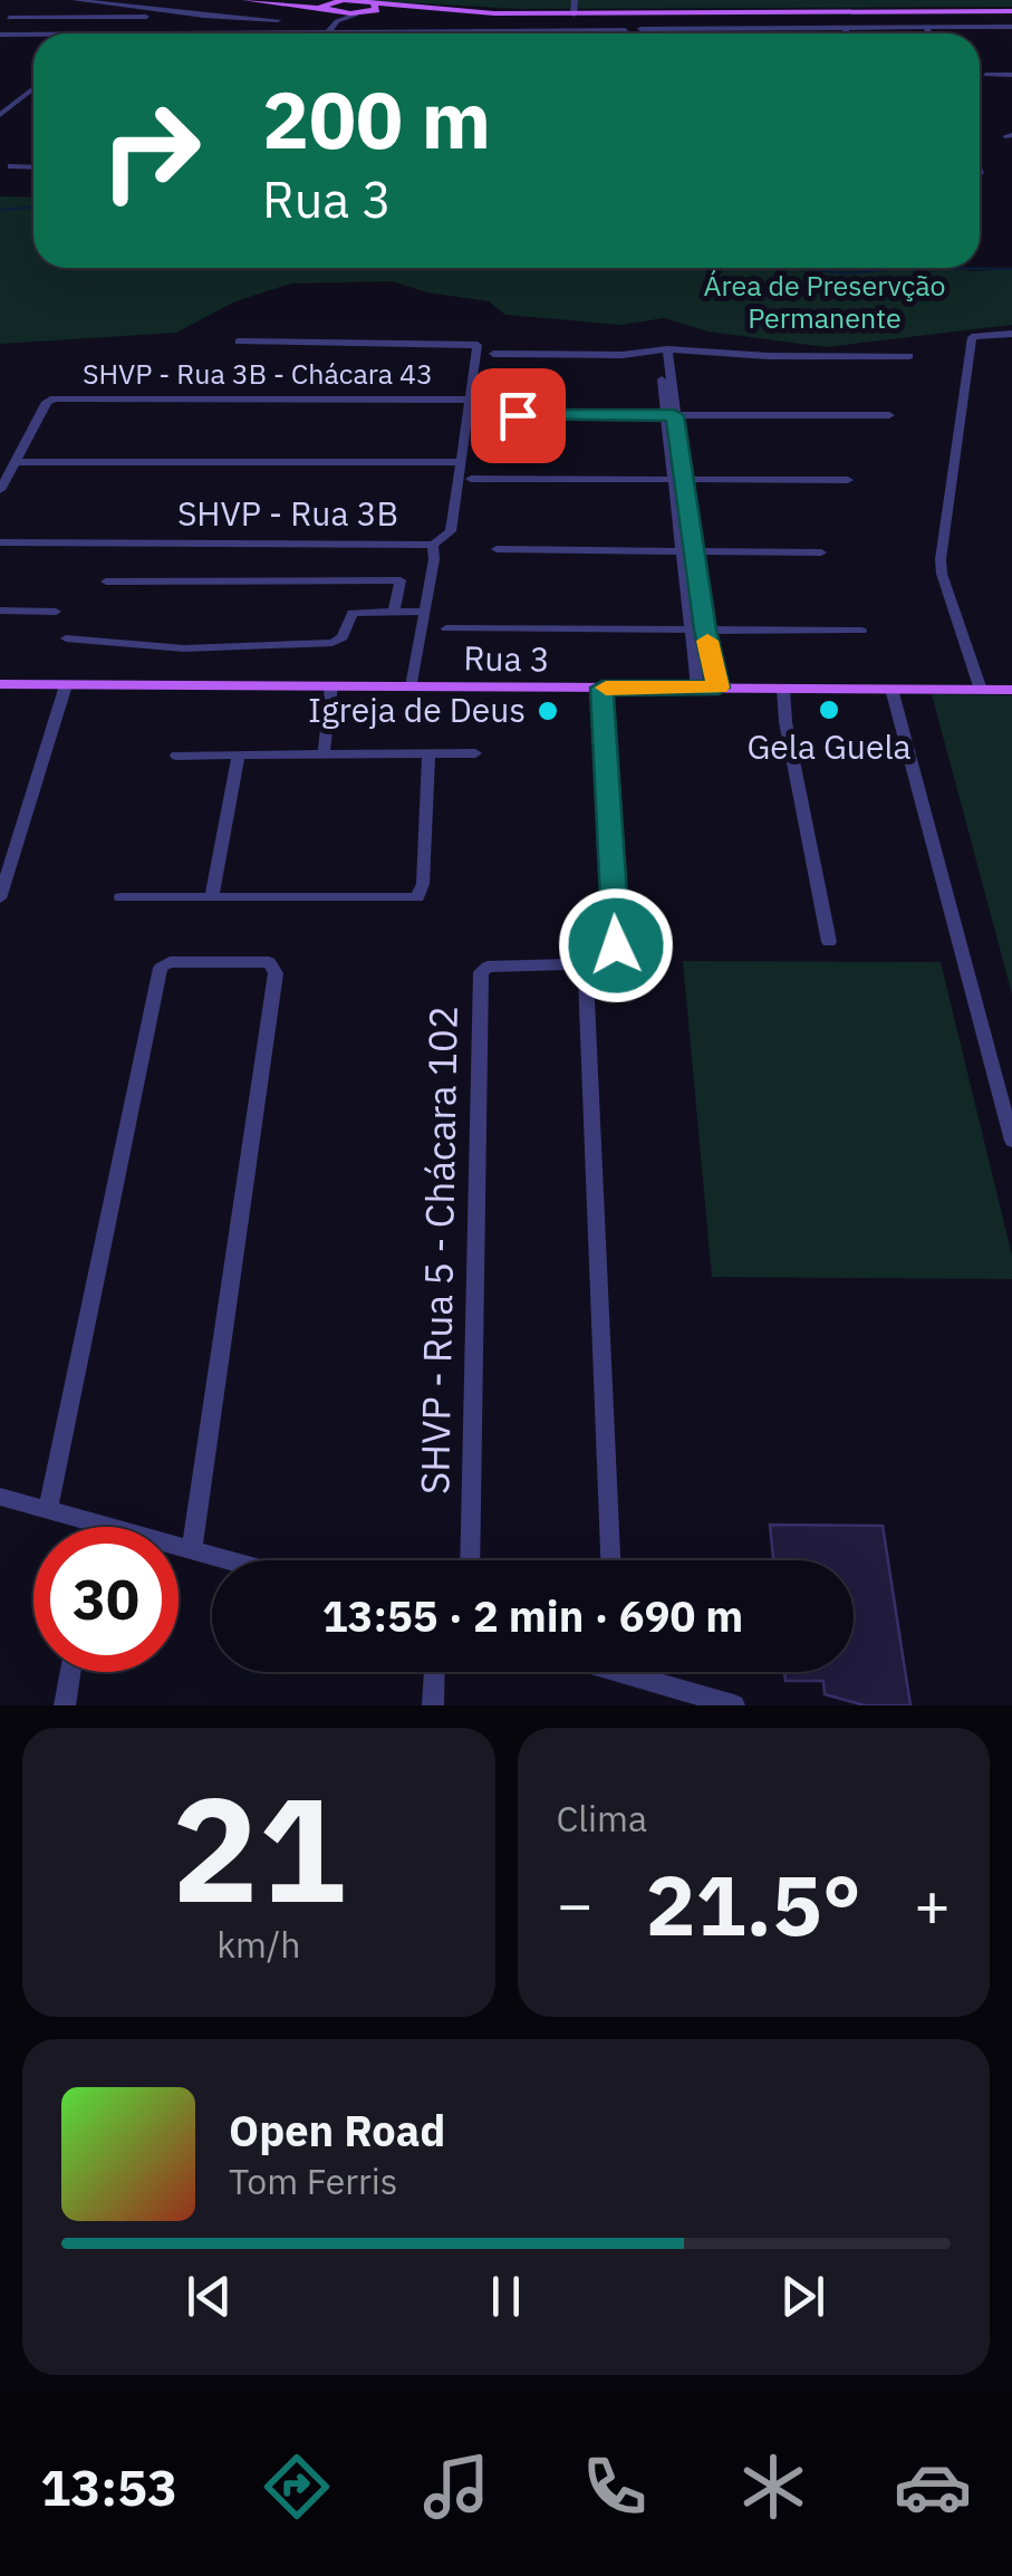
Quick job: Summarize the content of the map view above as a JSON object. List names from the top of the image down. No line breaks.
{"streets":{"main road":["Rua 3"],"street":["SHVP - Rua 3B - Chácara 43","SHVP - Rua 3B","SHVP - Rua 5 - Chácara 102"]},"crossings":[["SHVP - Rua 3B - Chácara 43","SHVP - Rua 3B"],["SHVP - Rua 3B","Rua 3"]],"parks":["Área de Preservção Permanente"],"places":["Gela Guela","Igreja de Deus"],"page":{"turn":["200 m","Rua 3"],"limit":"30","trip":"13:55 · 2 min · 690 m","tile":[["21","km/h"],"Clima"],"heat":["−","21.5°","+"],"song":["Open Road","Tom Ferris"],"tabs":"13:53"}}
